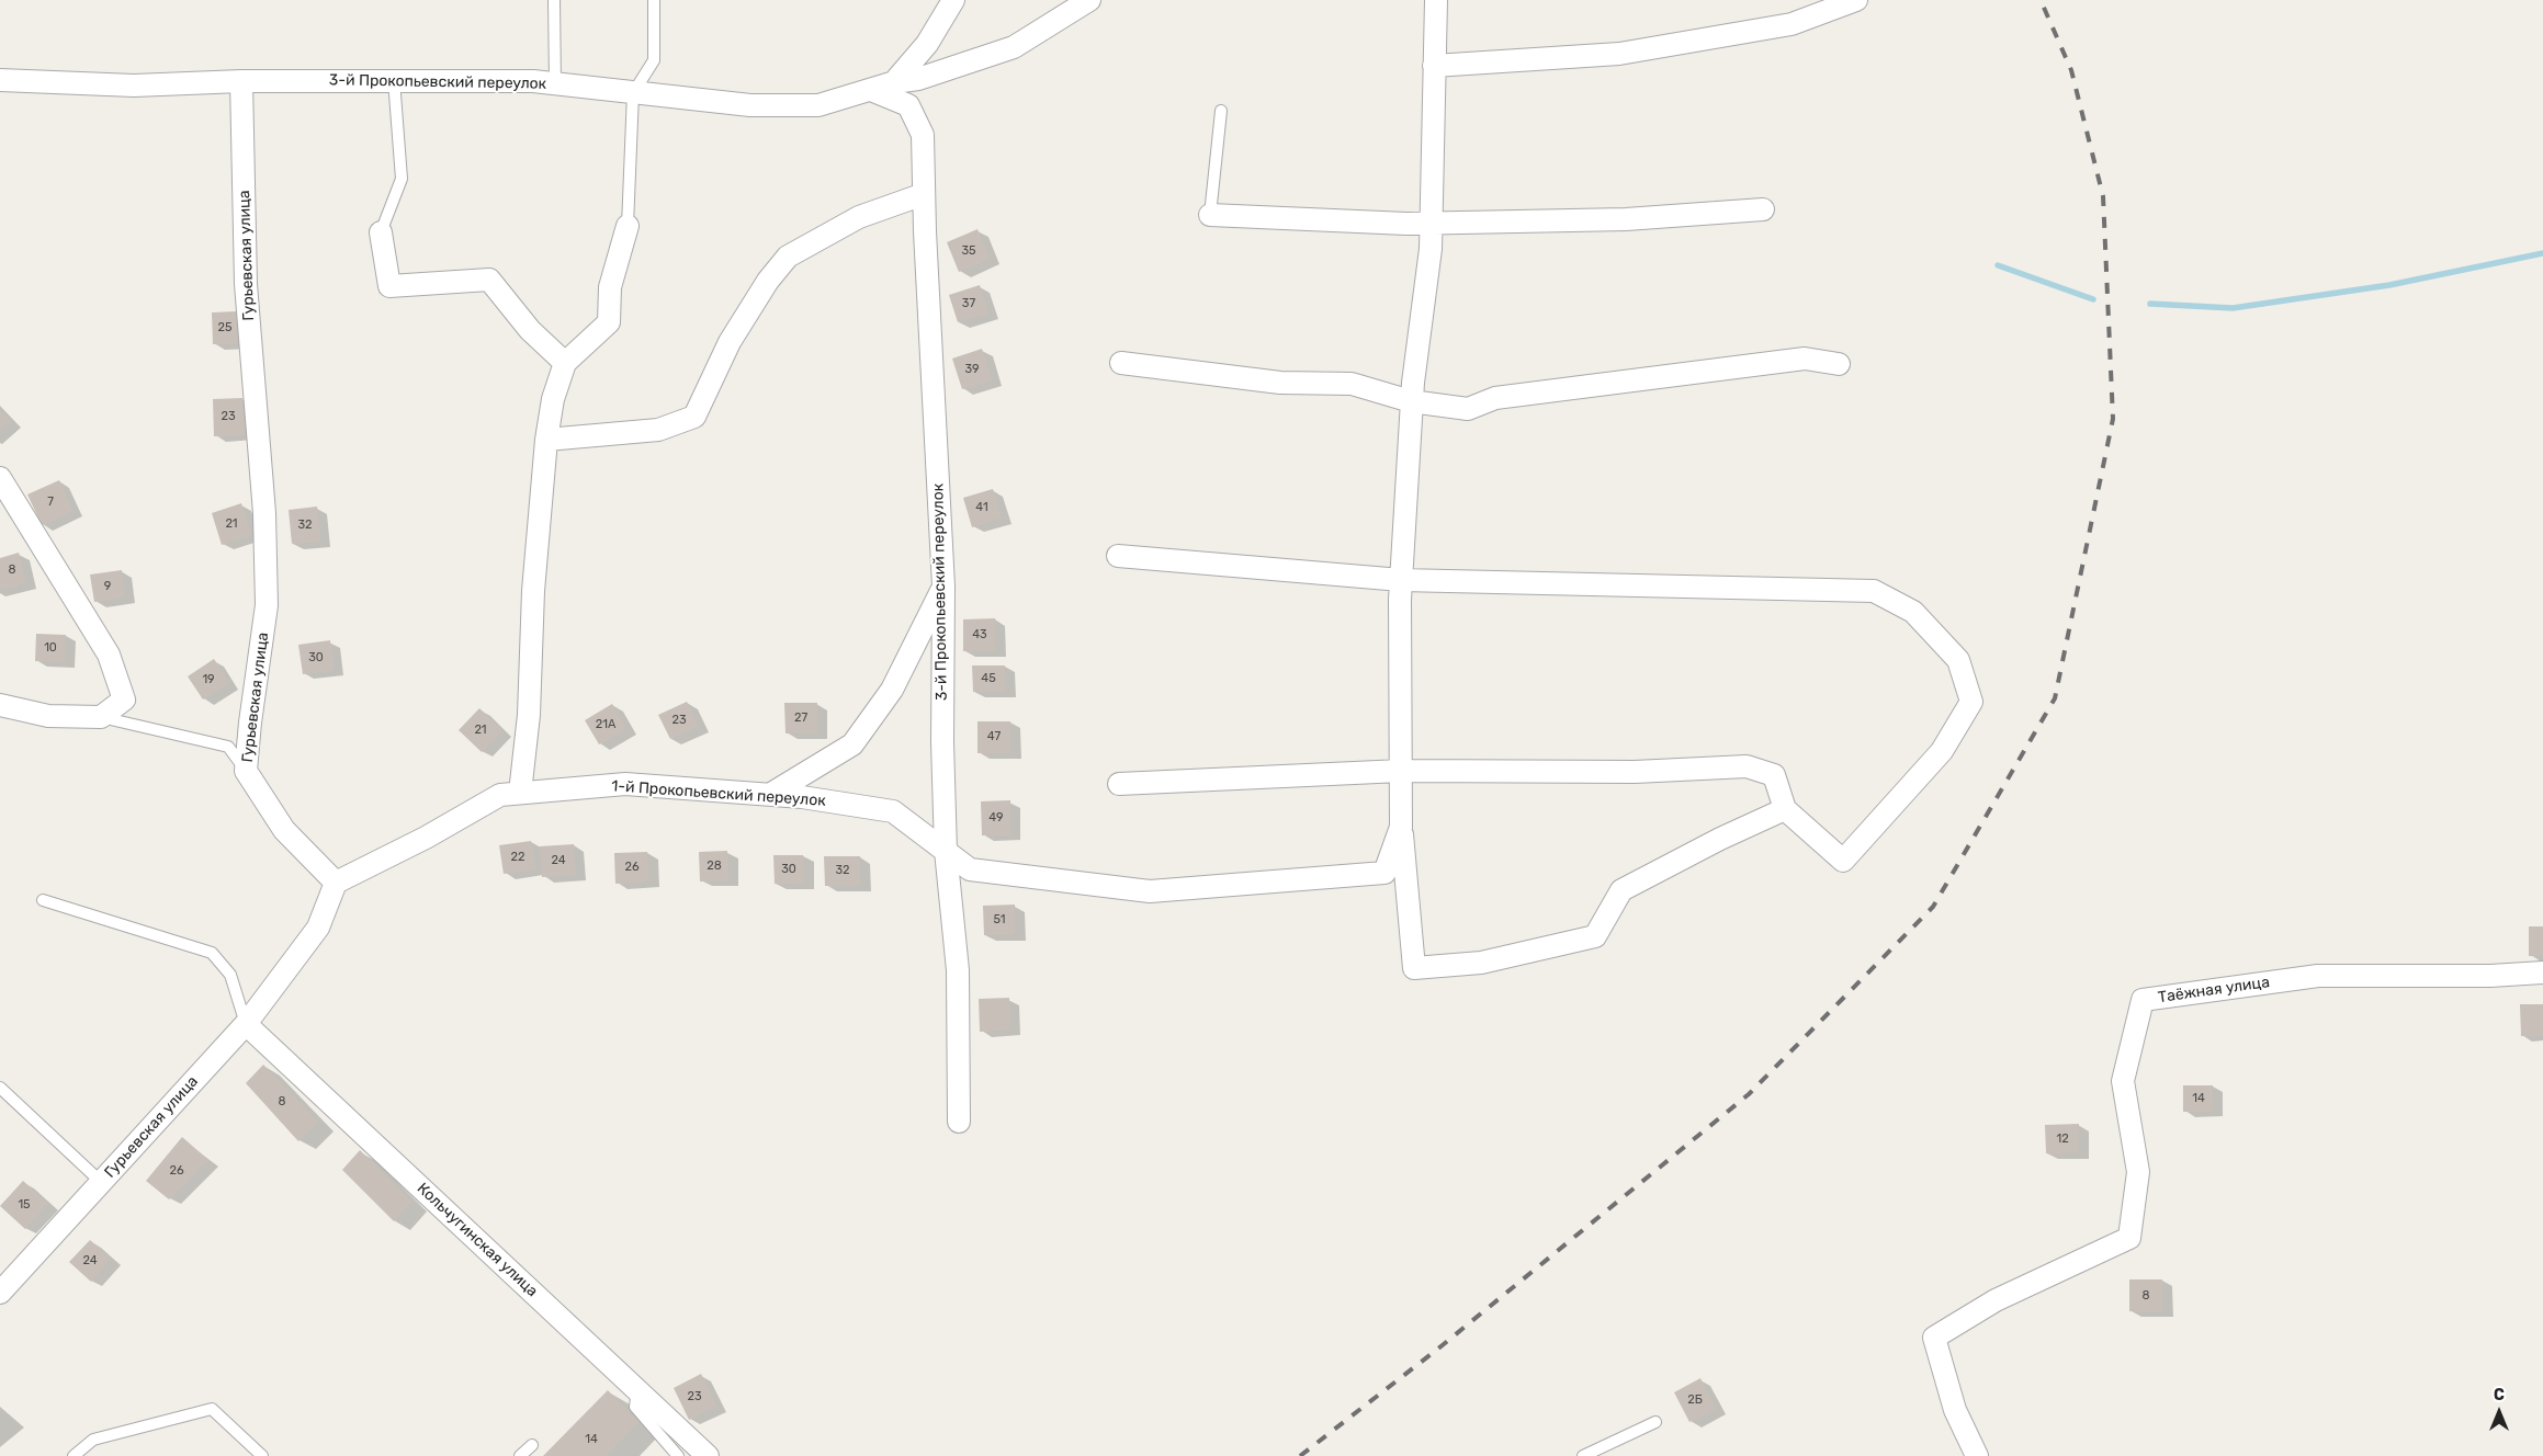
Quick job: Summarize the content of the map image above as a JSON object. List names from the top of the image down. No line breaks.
{"streets":{"street":["3-й Прокопьевский переулок","Гурьевская улица","1-й Прокопьевский переулок","Таёжная улица","Кольчугинская улица"]},"crossings":[["3-й Прокопьевский переулок","Гурьевская улица"],["3-й Прокопьевский переулок","1-й Прокопьевский переулок"],["Гурьевская улица","1-й Прокопьевский переулок"],["Гурьевская улица","Кольчугинская улица"]],"house_numbers":["35","37","25","39","23","7","41","21","32","8","9","43","10","30","45","19","27","23","21А","21","47","49","22","24","28","26","30","32","51","14","8","12","26","15","24","8","23","2Б","14"],"north":"top"}
